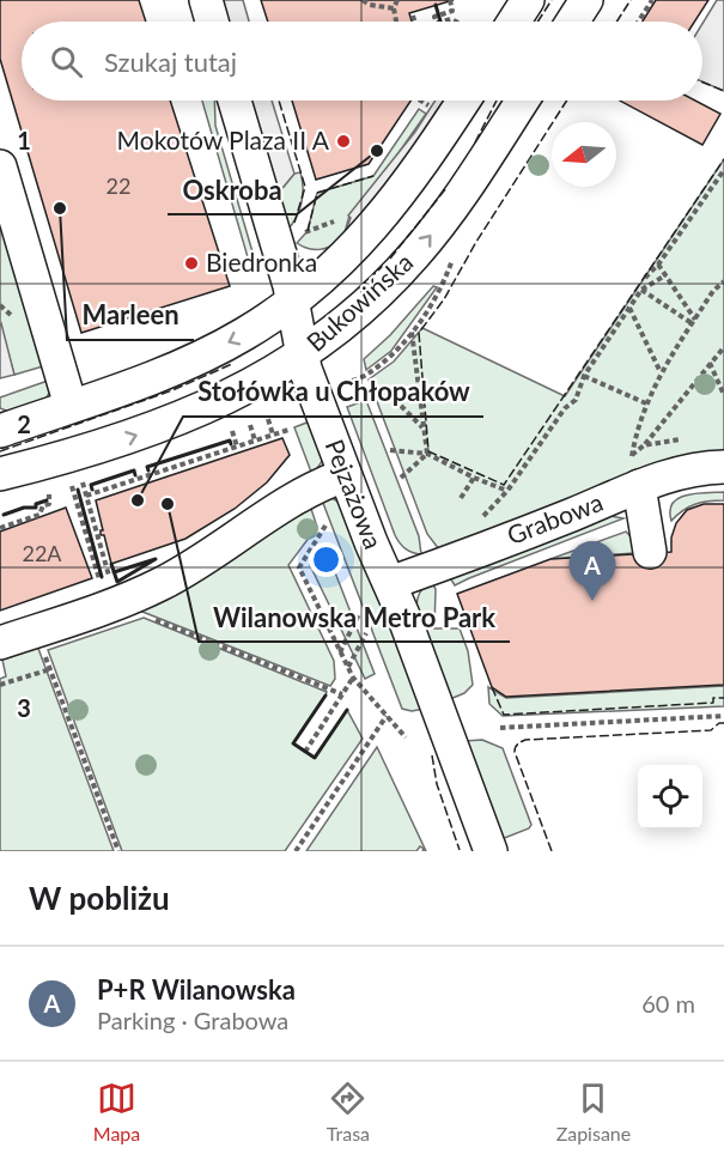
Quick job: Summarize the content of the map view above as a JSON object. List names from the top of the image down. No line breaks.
{"streets":{"street":["Bukowińska","Pejzażowa","Grabowa"]},"crossings":[["Bukowińska","Pejzażowa"],["Pejzażowa","Grabowa"]],"places":["Mokotów Plaza II A","Oskroba","Marleen","Biedronka","Stołówka u Chłopaków","Wilanowska Metro Park"],"house_numbers":["22","22A"],"north":"left","page":{"search":"Szukaj tutaj","pins":"A","heading":"W pobliżu","list":[{"mark":"A","name":"P+R Wilanowska","note":"Parking · Grabowa","value":"60 m"}],"nav":["Mapa","Trasa","Zapisane"]},"grid":{"rows":["1","2","3"]}}
